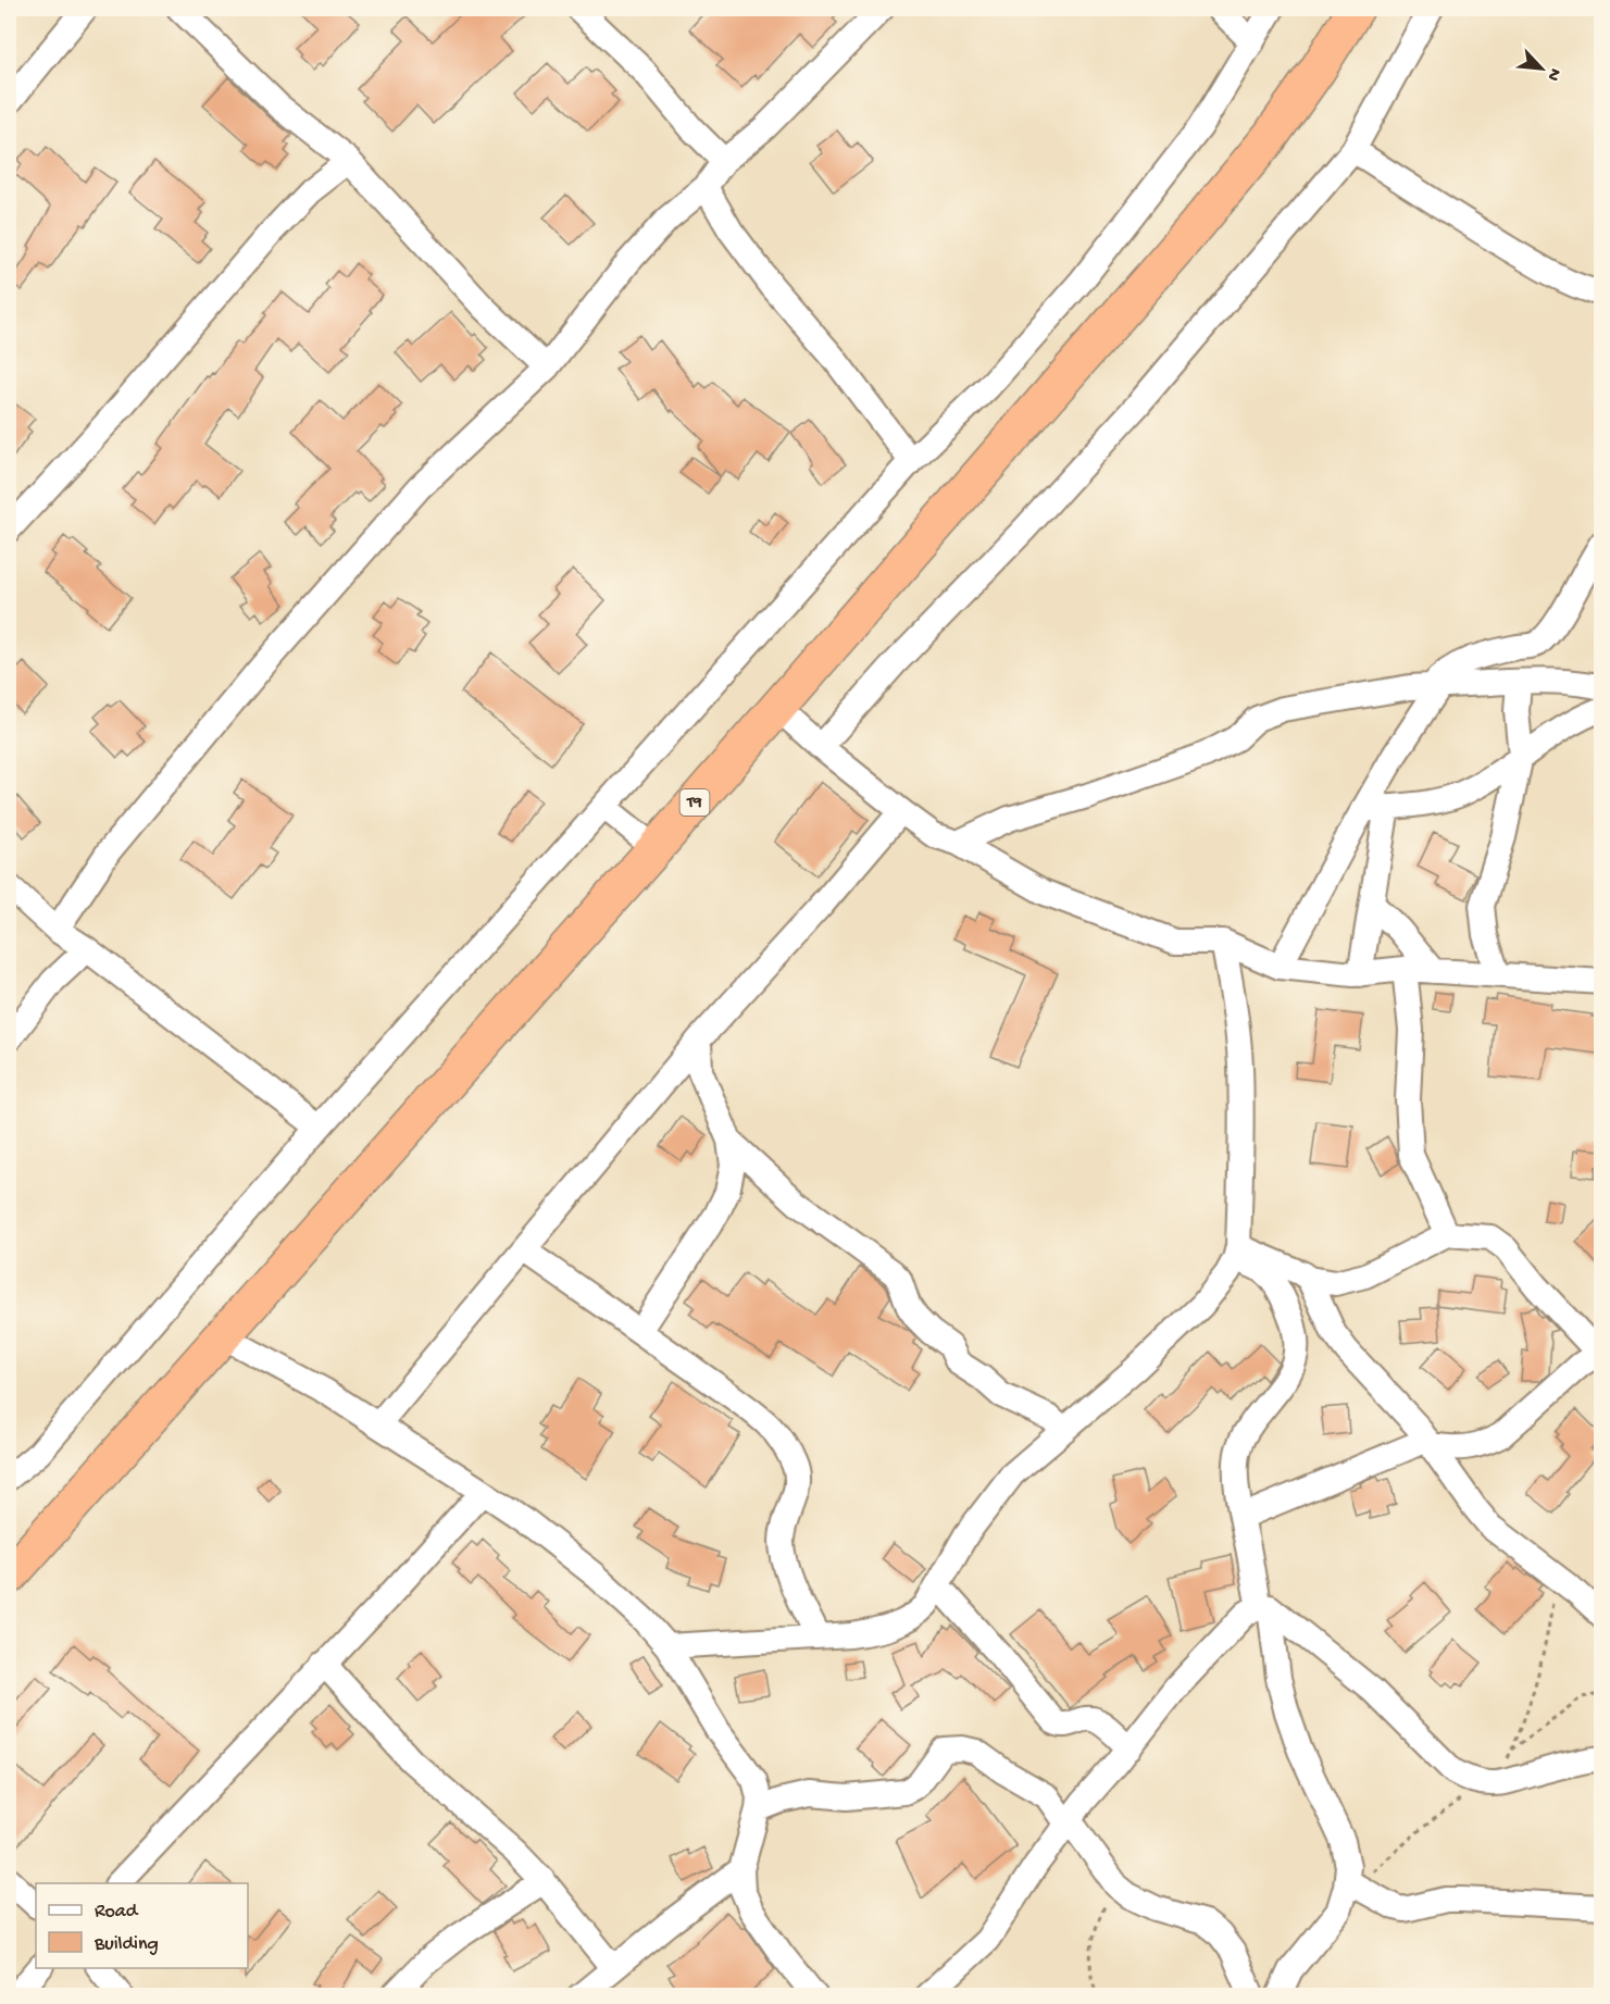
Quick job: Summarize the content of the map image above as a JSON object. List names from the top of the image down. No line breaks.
{"streets":{"highway":["T9"]},"legend":["Road","Building"],"north":"bottom right"}
